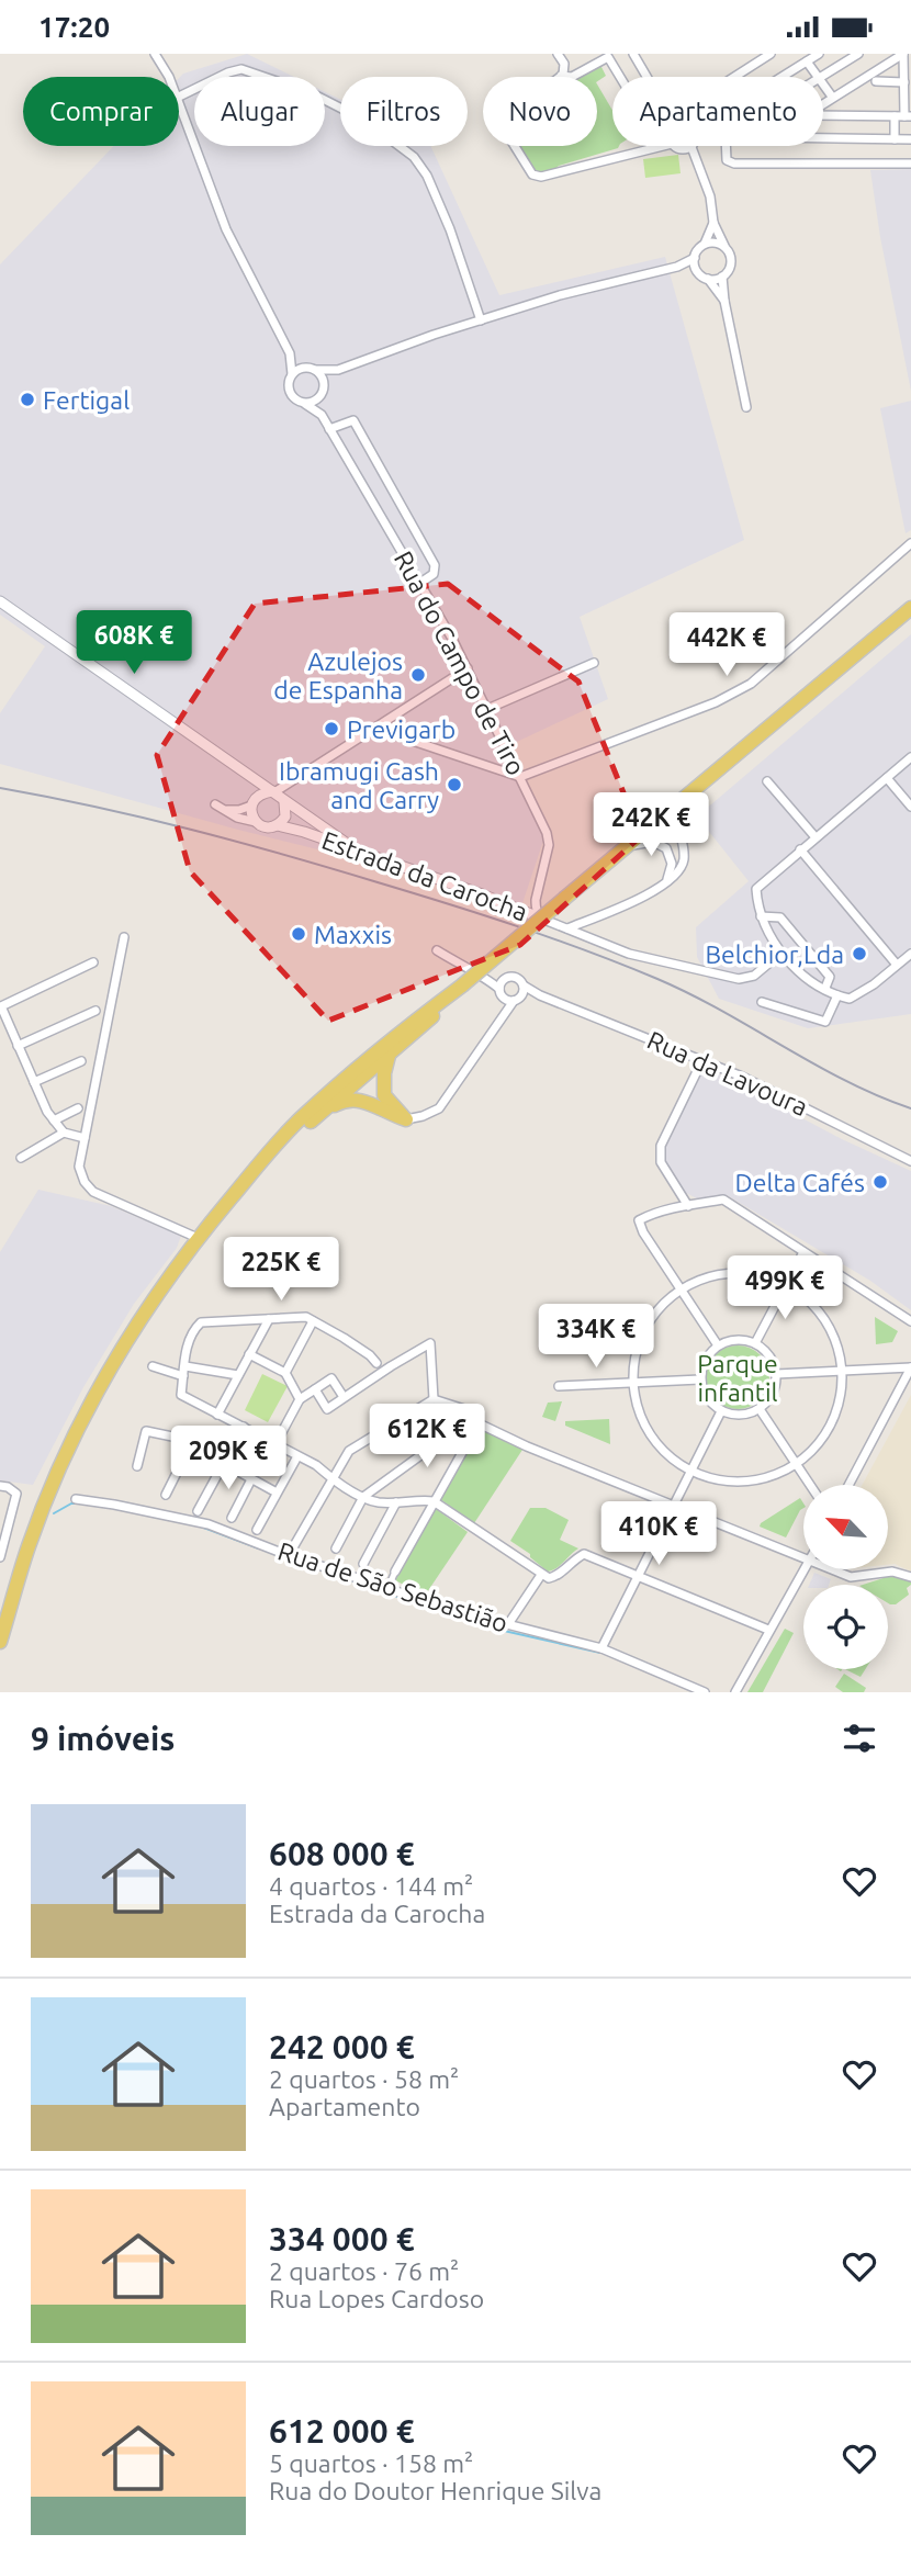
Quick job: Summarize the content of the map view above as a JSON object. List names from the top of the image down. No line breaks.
{"streets":{"street":["Rua do Campo de Tiro","Estrada da Carocha","Rua da Lavoura","Rua de São Sebastião"]},"crossings":[["Rua do Campo de Tiro","Estrada da Carocha"]],"parks":["Parque infantil"],"places":["Fertigal","Azulejos de Espanha","Previgarb","Ibramugi Cash and Carry","Maxxis","Belchior,Lda","Delta Cafés"],"north":"top left","page":{"status":"17:20","chip":["Comprar","Alugar","Filtros","Novo","Apartamento"],"price":["608K €","442K €","242K €","225K €","499K €","334K €","612K €","209K €","410K €"],"heading":"9 imóveis","list":[{"name":"608 000 €","note":"4 quartos · 144 m² · Estrada da Carocha"},{"name":"242 000 €","note":"2 quartos · 58 m² · Apartamento"},{"name":"334 000 €","note":"2 quartos · 76 m² · Rua Lopes Cardoso"},{"name":"612 000 €","note":"5 quartos · 158 m² · Rua do Doutor Henrique Silva"}]}}
